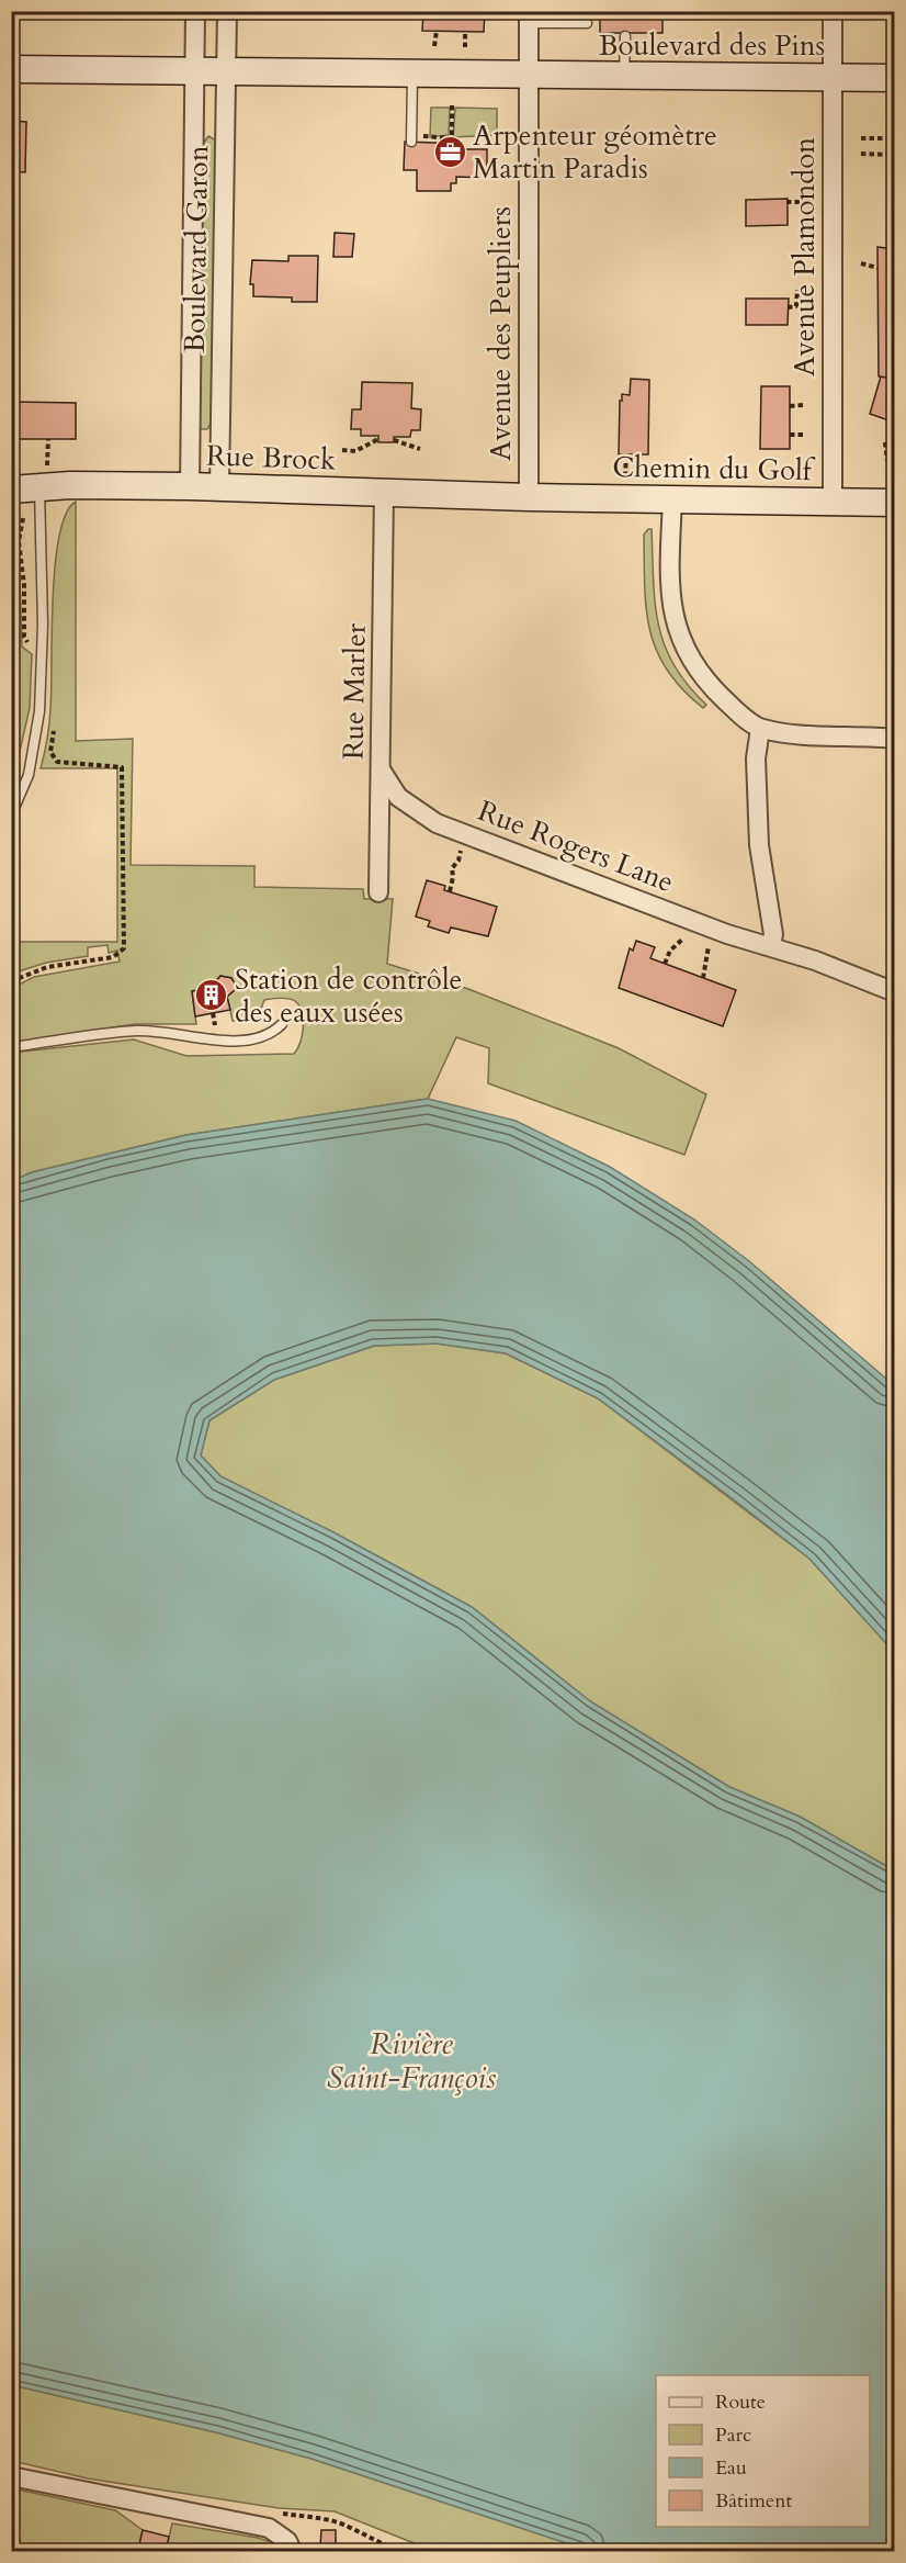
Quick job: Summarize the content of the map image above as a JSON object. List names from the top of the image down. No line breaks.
{"streets":{"street":["Boulevard des Pins","Boulevard Garon","Avenue Plamondon","Avenue des Peupliers","Rue Brock","Chemin du Golf","Rue Marler","Rue Rogers Lane"]},"crossings":[["Boulevard des Pins","Boulevard Garon"],["Boulevard des Pins","Avenue Plamondon"],["Boulevard des Pins","Avenue des Peupliers"],["Boulevard Garon","Rue Brock"],["Avenue Plamondon","Chemin du Golf"],["Avenue des Peupliers","Rue Brock"],["Avenue des Peupliers","Chemin du Golf"],["Rue Brock","Chemin du Golf"],["Rue Brock","Rue Marler"],["Rue Marler","Rue Rogers Lane"]],"water":["Rivière Saint-François"],"places":{"office":["Arpenteur géomètre Martin Paradis"],"building":["Station de contrôle des eaux usées"]},"legend":["Route","Parc","Eau","Bâtiment"]}
